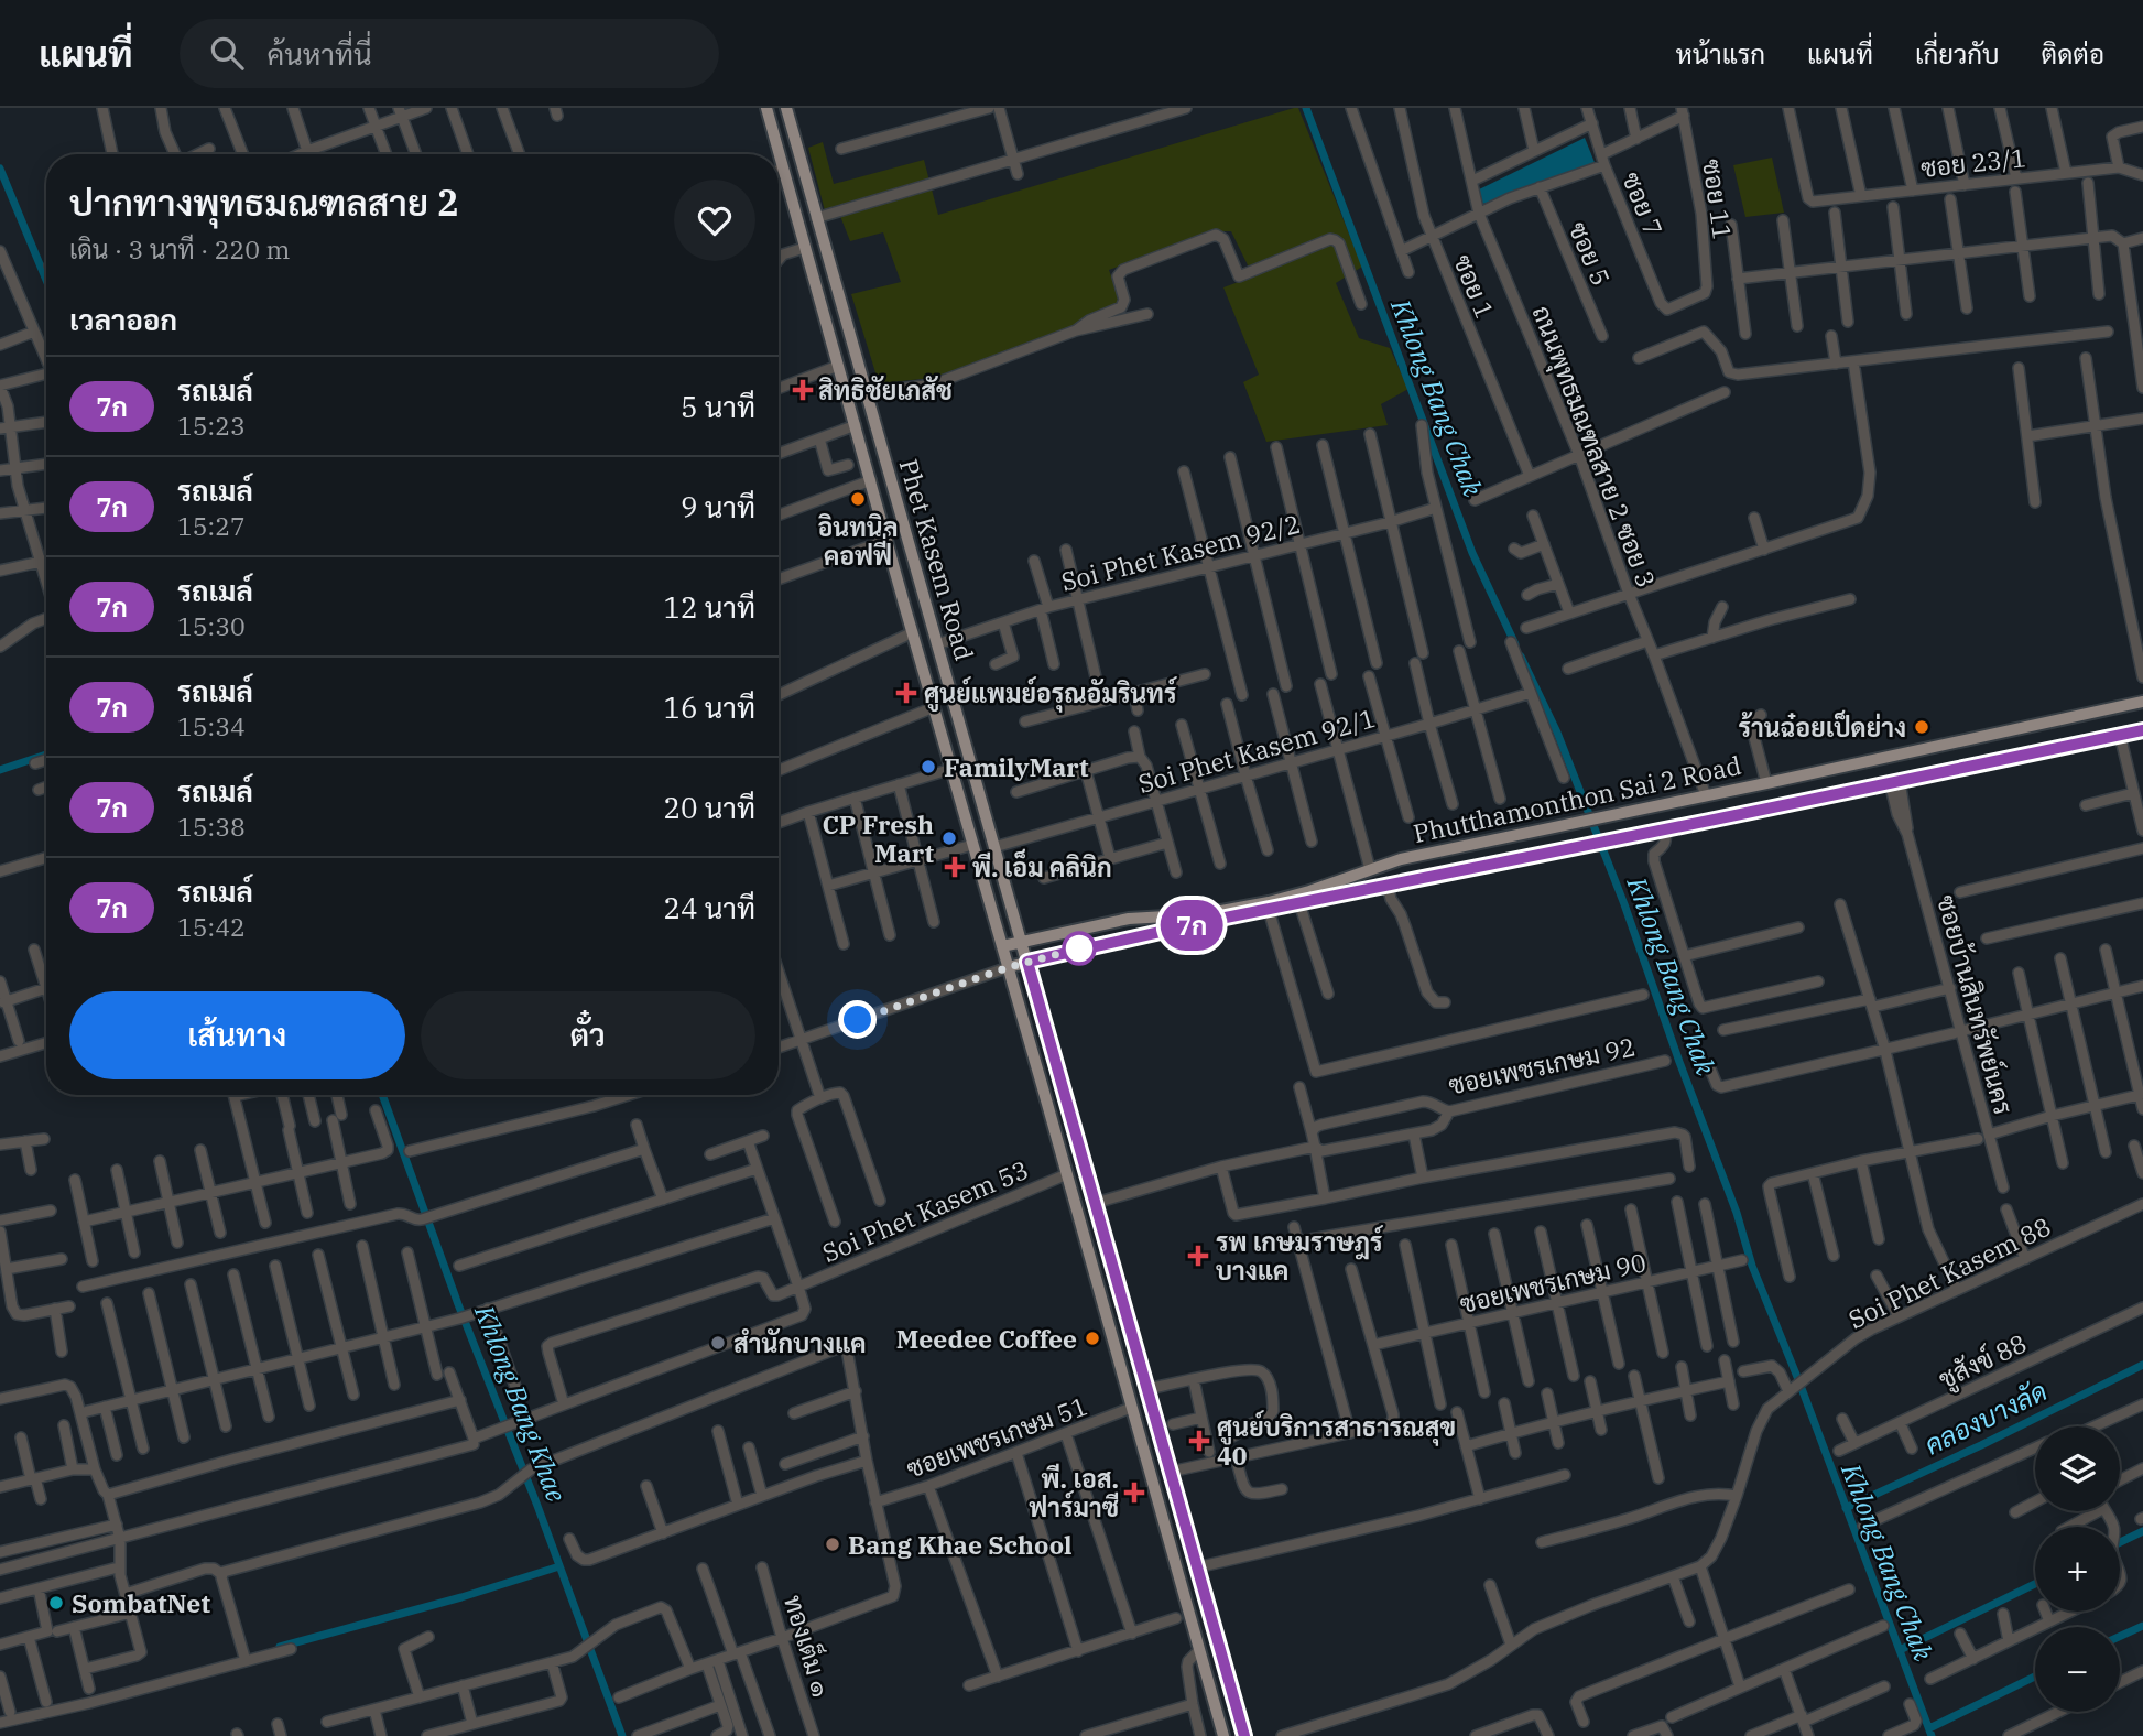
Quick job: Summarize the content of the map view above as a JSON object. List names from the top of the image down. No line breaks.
{"streets":{"main road":["Phet Kasem Road","Phutthamonthon Sai 2 Road"],"street":["ซอย 23/1","ซอย 11","ซอย 7","ซอย 5","ซอย 1","ถนนพุทธมณฑลสาย 2 ซอย 3","Soi Phet Kasem 92/2","Soi Phet Kasem 92/1","ซอยบ้านสินทรัพย์นคร","ซอยเพชรเกษม 92","Soi Phet Kasem 53","Soi Phet Kasem 88","ซอยเพชรเกษม 90","ชูสังข์ 88","ซอยเพชรเกษม 51","ทองเต็ม ๑"]},"crossings":[["ซอย 11","ซอย 7"],["ถนนพุทธมณฑลสาย 2 ซอย 3","Phutthamonthon Sai 2 Road"],["Soi Phet Kasem 92/2","Phet Kasem Road"],["Phet Kasem Road","Soi Phet Kasem 92/1"],["Phet Kasem Road","Phutthamonthon Sai 2 Road"],["Phet Kasem Road","Soi Phet Kasem 53"],["Phet Kasem Road","ซอยเพชรเกษม 51"],["Phutthamonthon Sai 2 Road","ซอยบ้านสินทรัพย์นคร"]],"water":["Khlong Bang Chak","Khlong Bang Khae","คลองบางลัด"],"places":{"health":["สิทธิชัยเภสัช","ศูนย์แพมย์อรุณอัมรินทร์","พี. เอ็ม คลินิก","รพ เกษมราษฎร์ บางแค","ศูนย์บริการสาธารณสุข 40","พี. เอส. ฟาร์มาซี"],"other":["อินทนิล คอฟฟี่","ร้านฉ๋อยเป็ดย่าง","FamilyMart","CP Fresh Mart","Meedee Coffee","สำนักบางแค","Bang Khae School","SombatNet"]},"lines":["bus line 7ก"],"page":{"header":"แผนที่","search":"ค้นหาที่นี่","nav":["หน้าแรก","แผนที่","เกี่ยวกับ","ติดต่อ"],"on_map":"7ก","heading":[["ปากทางพุทธมณฑลสาย 2","เดิน · 3 นาที · 220 m"],"เวลาออก"],"list":[{"mark":"7ก","name":"รถเมล์","note":"15:23","value":"5 นาที"},{"mark":"7ก","name":"รถเมล์","note":"15:27","value":"9 นาที"},{"mark":"7ก","name":"รถเมล์","note":"15:30","value":"12 นาที"},{"mark":"7ก","name":"รถเมล์","note":"15:34","value":"16 นาที"},{"mark":"7ก","name":"รถเมล์","note":"15:38","value":"20 นาที"},{"mark":"7ก","name":"รถเมล์","note":"15:42","value":"24 นาที"}],"buttons":["เส้นทาง","ตั๋ว"],"map_buttons":["+","−"]}}
